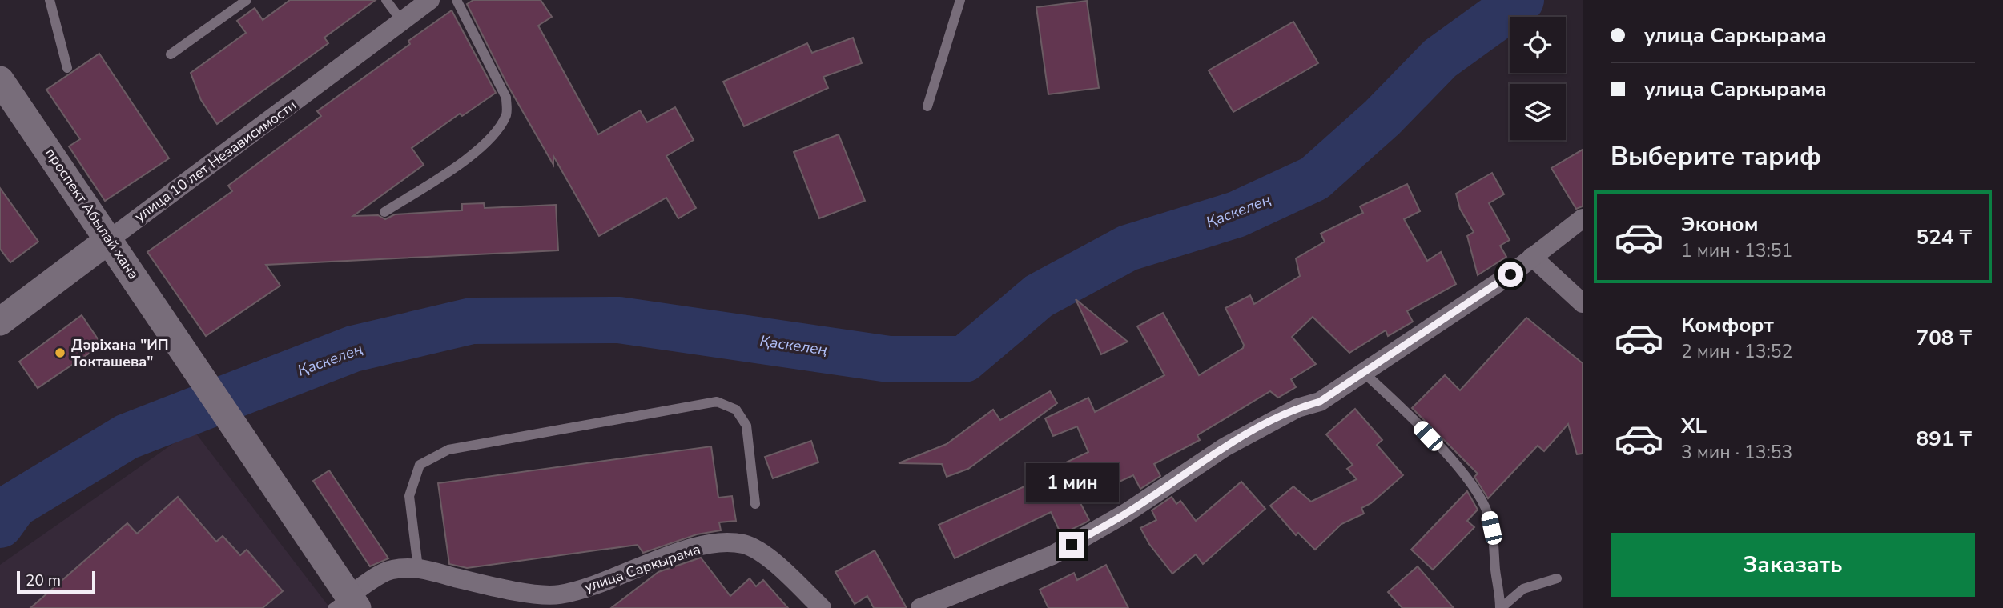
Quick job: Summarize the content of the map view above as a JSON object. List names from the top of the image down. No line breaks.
{"streets":{"main road":["улица 10 лет Независимости","проспект Абылай хана"],"street":["улица Саркырама"]},"crossings":[["улица 10 лет Независимости","проспект Абылай хана"],["проспект Абылай хана","улица Саркырама"]],"water":["Қаскелең"],"places":["Дәріхана \"ИП Токташева\""],"scale_bar":"20 m","page":{"banner":["улица Саркырама","улица Саркырама"],"heading":"Выберите тариф","list":[{"name":"Эконом","note":"1 мин · 13:51","value":"524 ₸"},{"name":"Комфорт","note":"2 мин · 13:52","value":"708 ₸"},{"name":"XL","note":"3 мин · 13:53","value":"891 ₸"}],"bubble":"1 мин","buttons":"Заказать","scale":"20 m"}}
